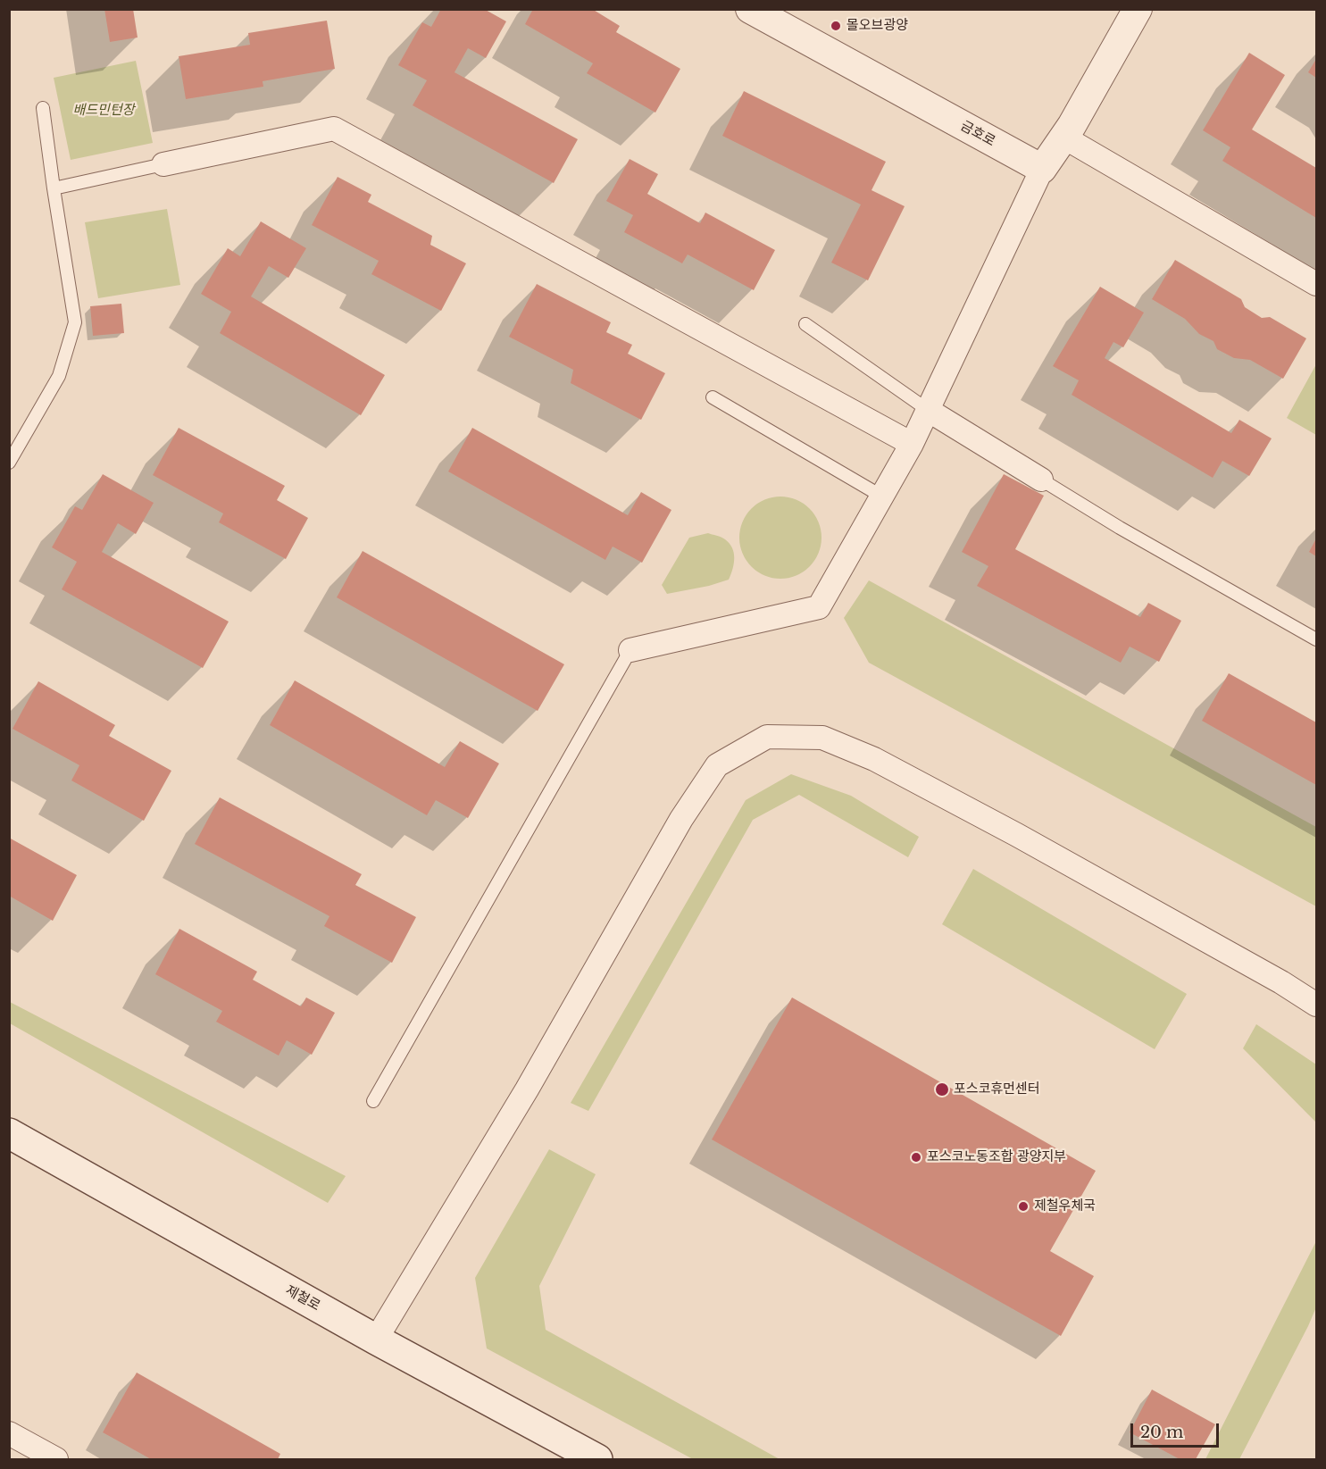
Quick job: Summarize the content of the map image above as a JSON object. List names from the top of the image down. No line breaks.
{"streets":{"main road":["제철로"],"street":["금호로"]},"parks":["배드민턴장"],"places":["몰오브광양","포스코휴먼센터","포스코노동조합 광양지부","제철우체국"],"scale_bar":"20 m"}
